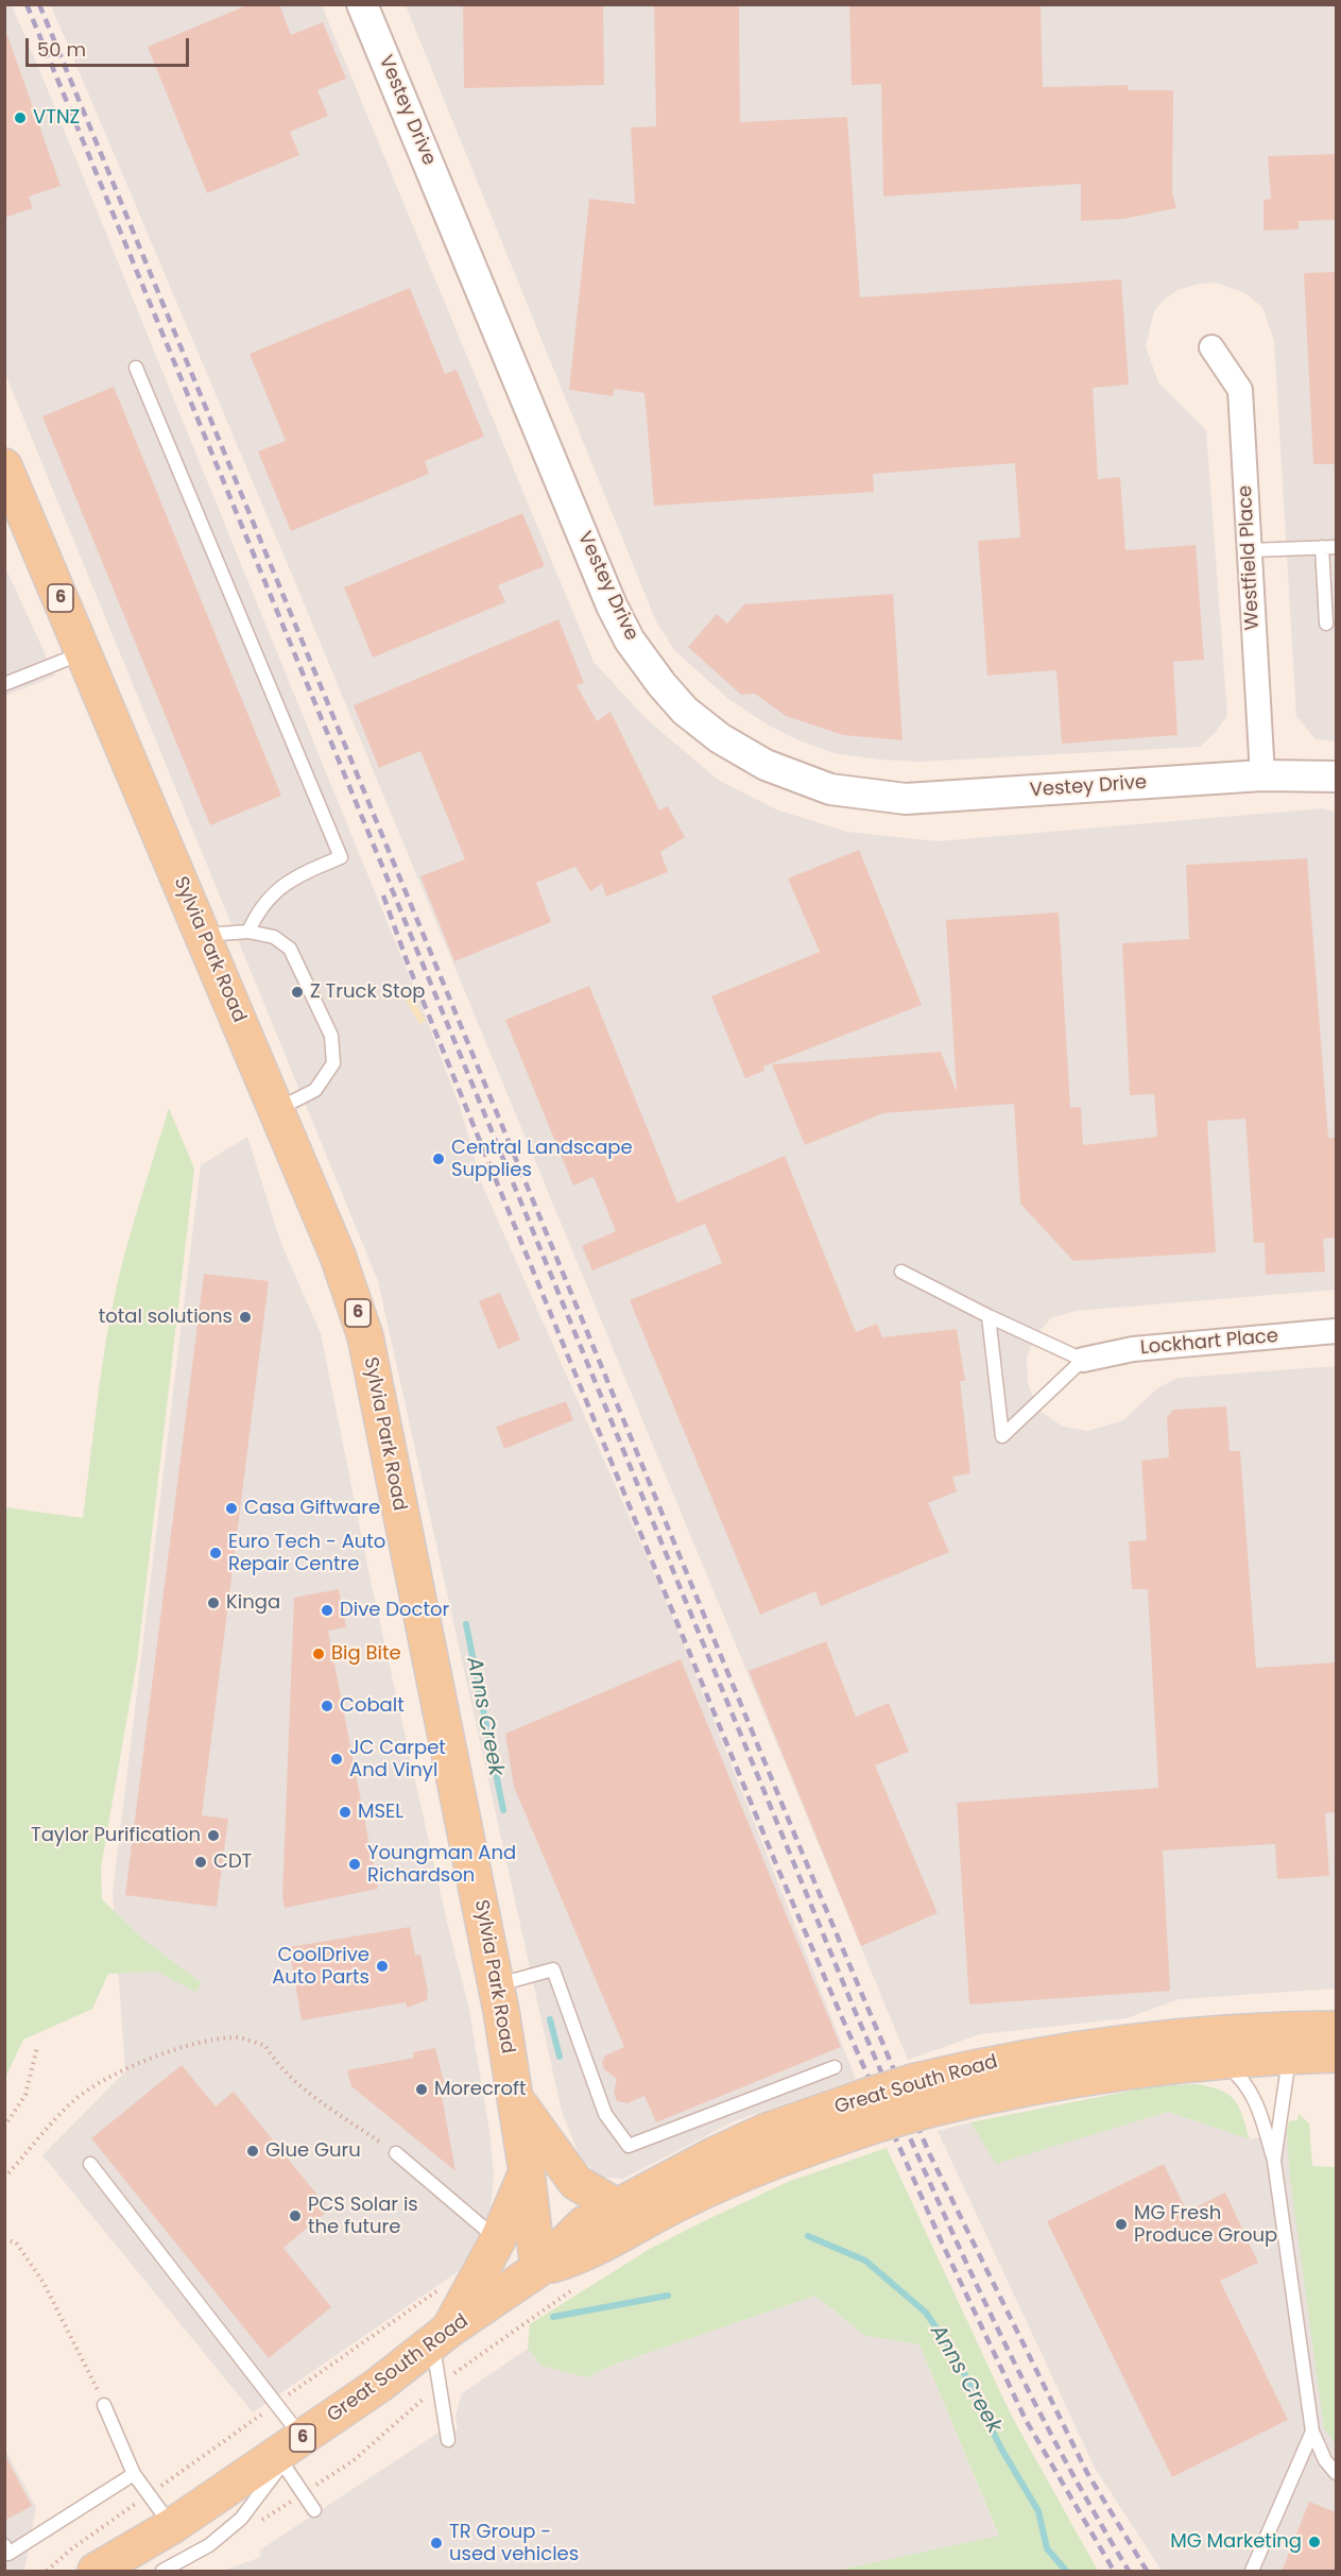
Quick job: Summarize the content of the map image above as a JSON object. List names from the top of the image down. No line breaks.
{"streets":{"main road":["6","Sylvia Park Road","Great South Road"],"street":["Vestey Drive","Westfield Place","Lockhart Place"]},"crossings":[["Vestey Drive","Westfield Place"],["Sylvia Park Road","Great South Road"]],"water":["Anns Creek"],"places":["VTNZ","Z Truck Stop","Central Landscape Supplies","total solutions","Casa Giftware","Euro Tech - Auto Repair Centre","Kinga","Dive Doctor","Big Bite","Cobalt","JC Carpet And Vinyl","MSEL","Taylor Purification","CDT","Youngman And Richardson","CoolDrive Auto Parts","Morecroft","Glue Guru","PCS Solar is the future","MG Fresh Produce Group","MG Marketing","TR Group - used vehicles"],"scale_bar":"50 m"}
